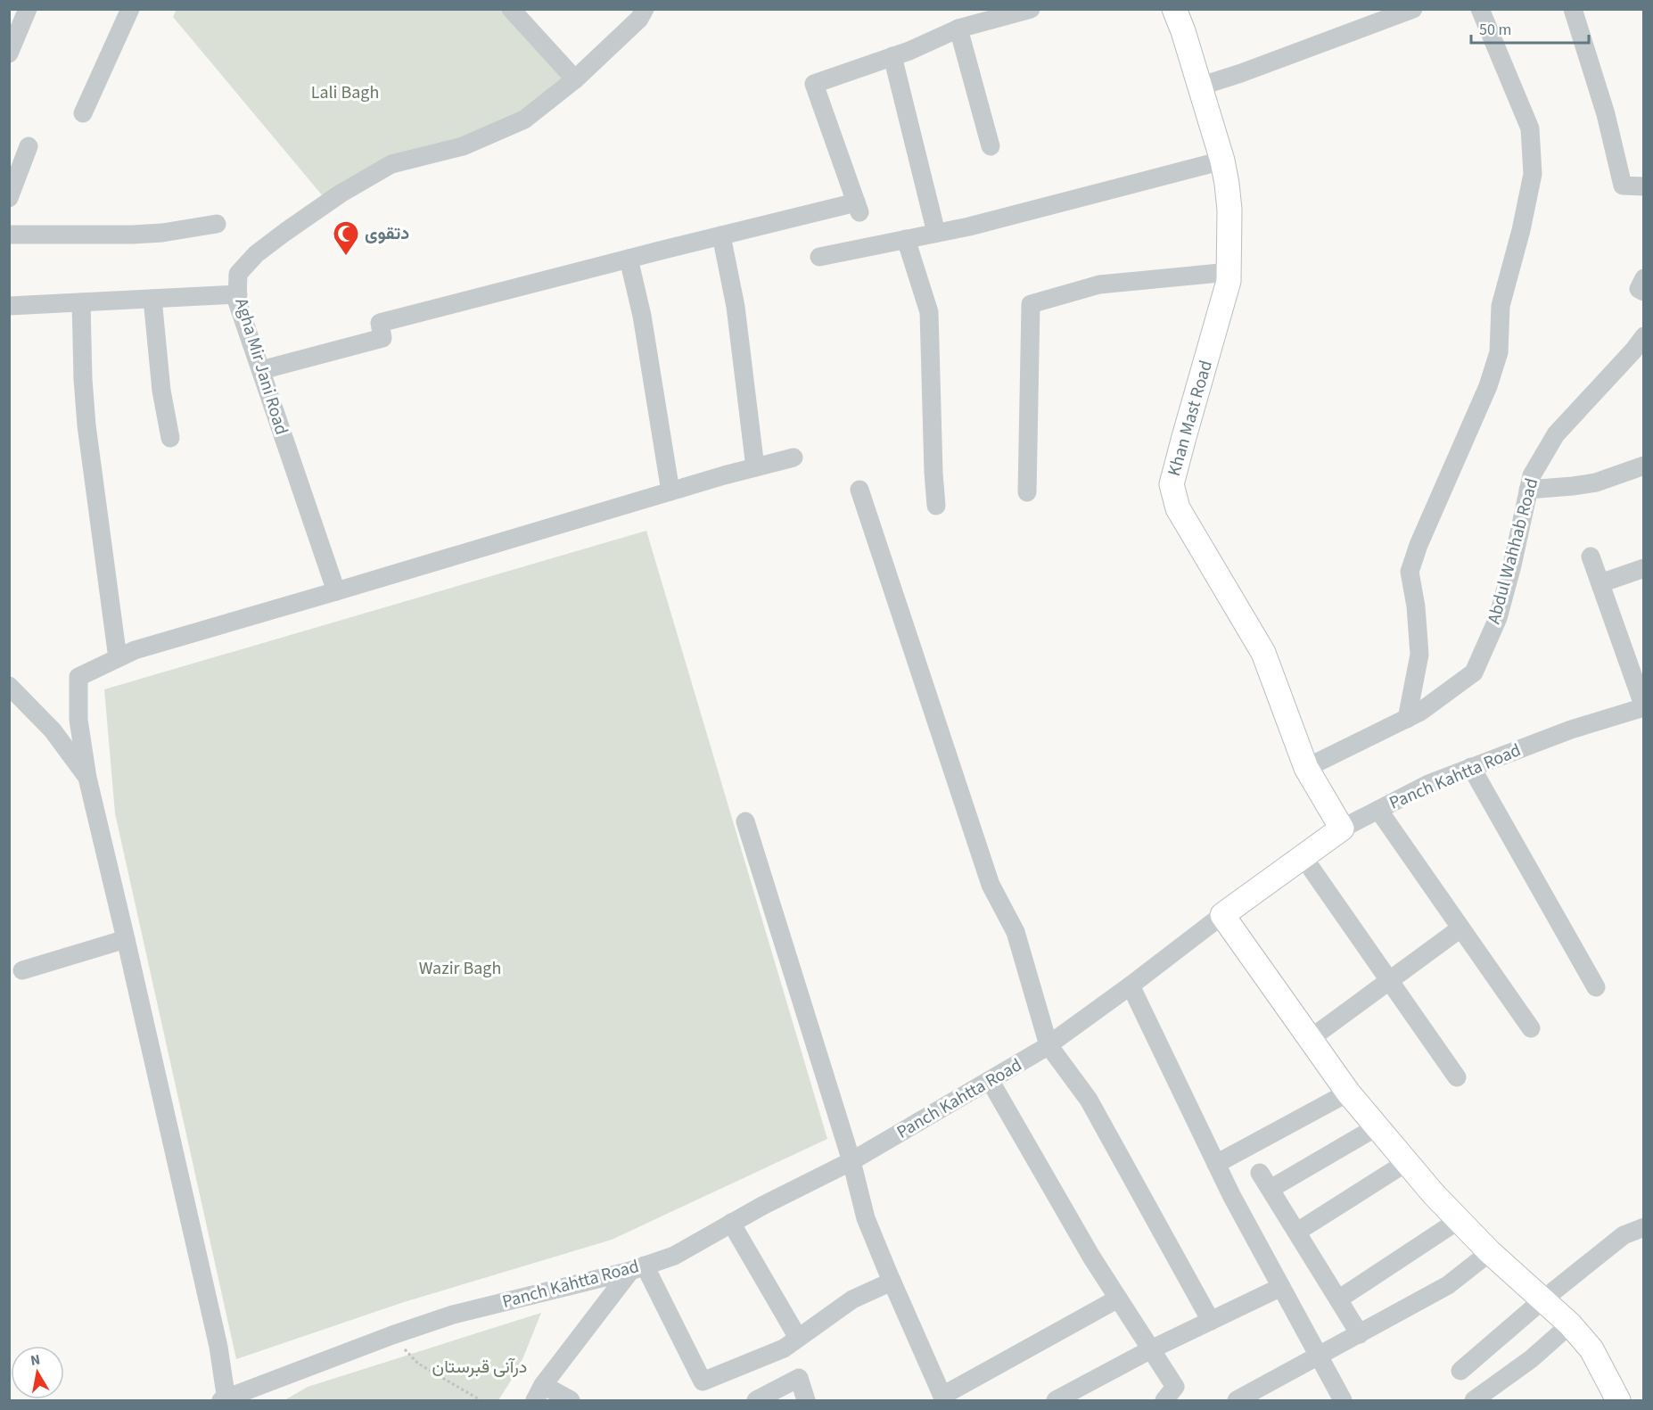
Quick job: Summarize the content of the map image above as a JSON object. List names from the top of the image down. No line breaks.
{"streets":{"main road":["Khan Mast Road","Panch Kahtta Road"],"street":["Agha Mir Jani Road","Abdul Wahhab Road"]},"crossings":[["Khan Mast Road","Abdul Wahhab Road"],["Khan Mast Road","Panch Kahtta Road"]],"parks":["Lali Bagh","Wazir Bagh","درآنی قبرستان"],"places":{"mosque":["دتقوى"]},"scale_bar":"50 m","north":"top"}
